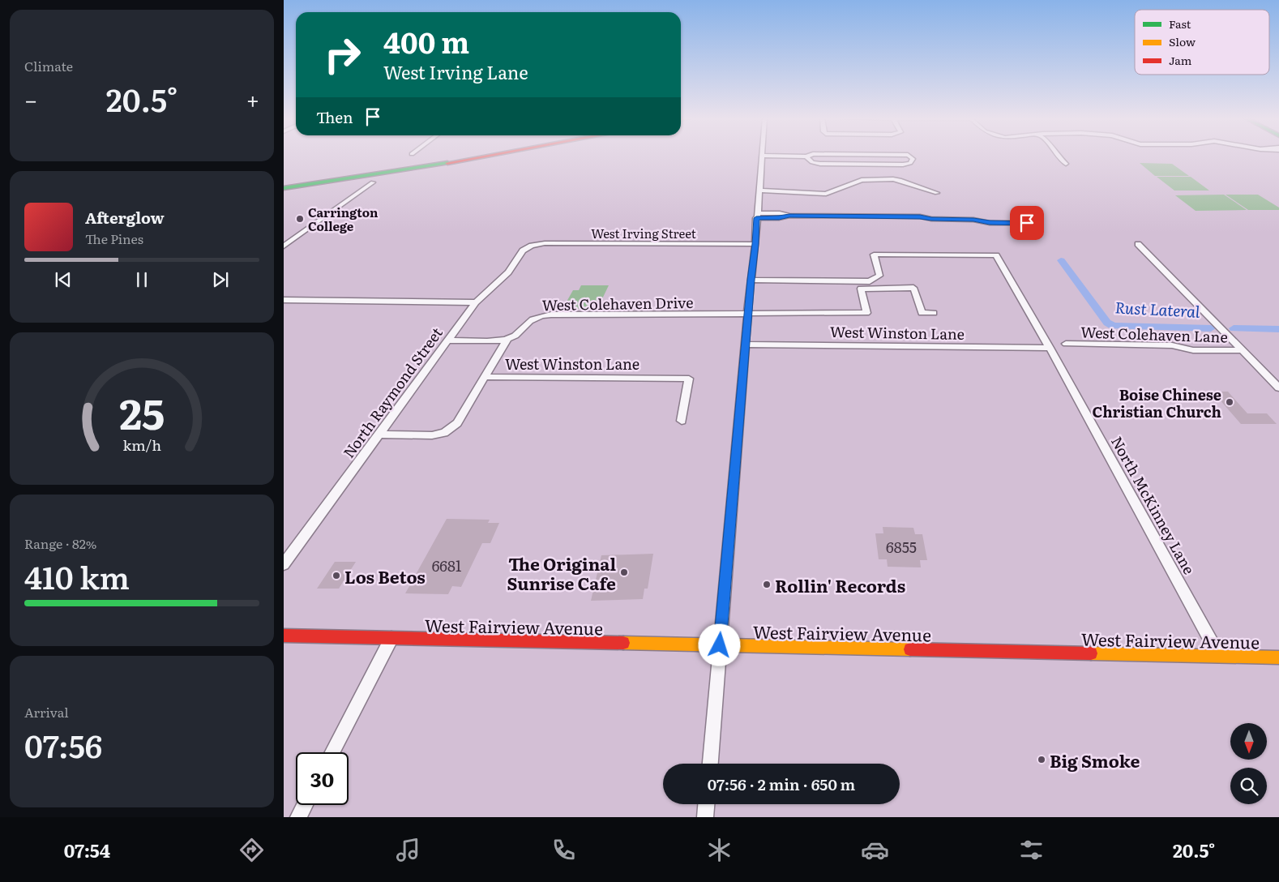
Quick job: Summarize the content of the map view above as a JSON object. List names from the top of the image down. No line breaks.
{"streets":{"main road":["West Fairview Avenue"],"street":["West Irving Street","West Colehaven Drive","West Winston Lane","West Colehaven Lane","North Raymond Street","North McKinney Lane"]},"crossings":[["West Irving Street","North Raymond Street"],["West Winston Lane","North McKinney Lane"],["North McKinney Lane","West Fairview Avenue"]],"water":["Rust Lateral"],"places":["Carrington College","Boise Chinese Christian Church","The Original Sunrise Cafe","Los Betos","Rollin' Records","Big Smoke"],"house_numbers":["6855","6681"],"legend":["Fast","Slow","Jam"],"north":"bottom","page":{"tile":["Climate",["Range · 82%","410 km"],["Arrival","07:56"]],"turn":["400 m","West Irving Lane"],"heat":["−","20.5°","+"],"then":"Then","song":["Afterglow","The Pines"],"limit":"30","trip":"07:56 · 2 min · 650 m","tabs":["07:54","20.5°"],"gauge":["25","km/h"]}}
